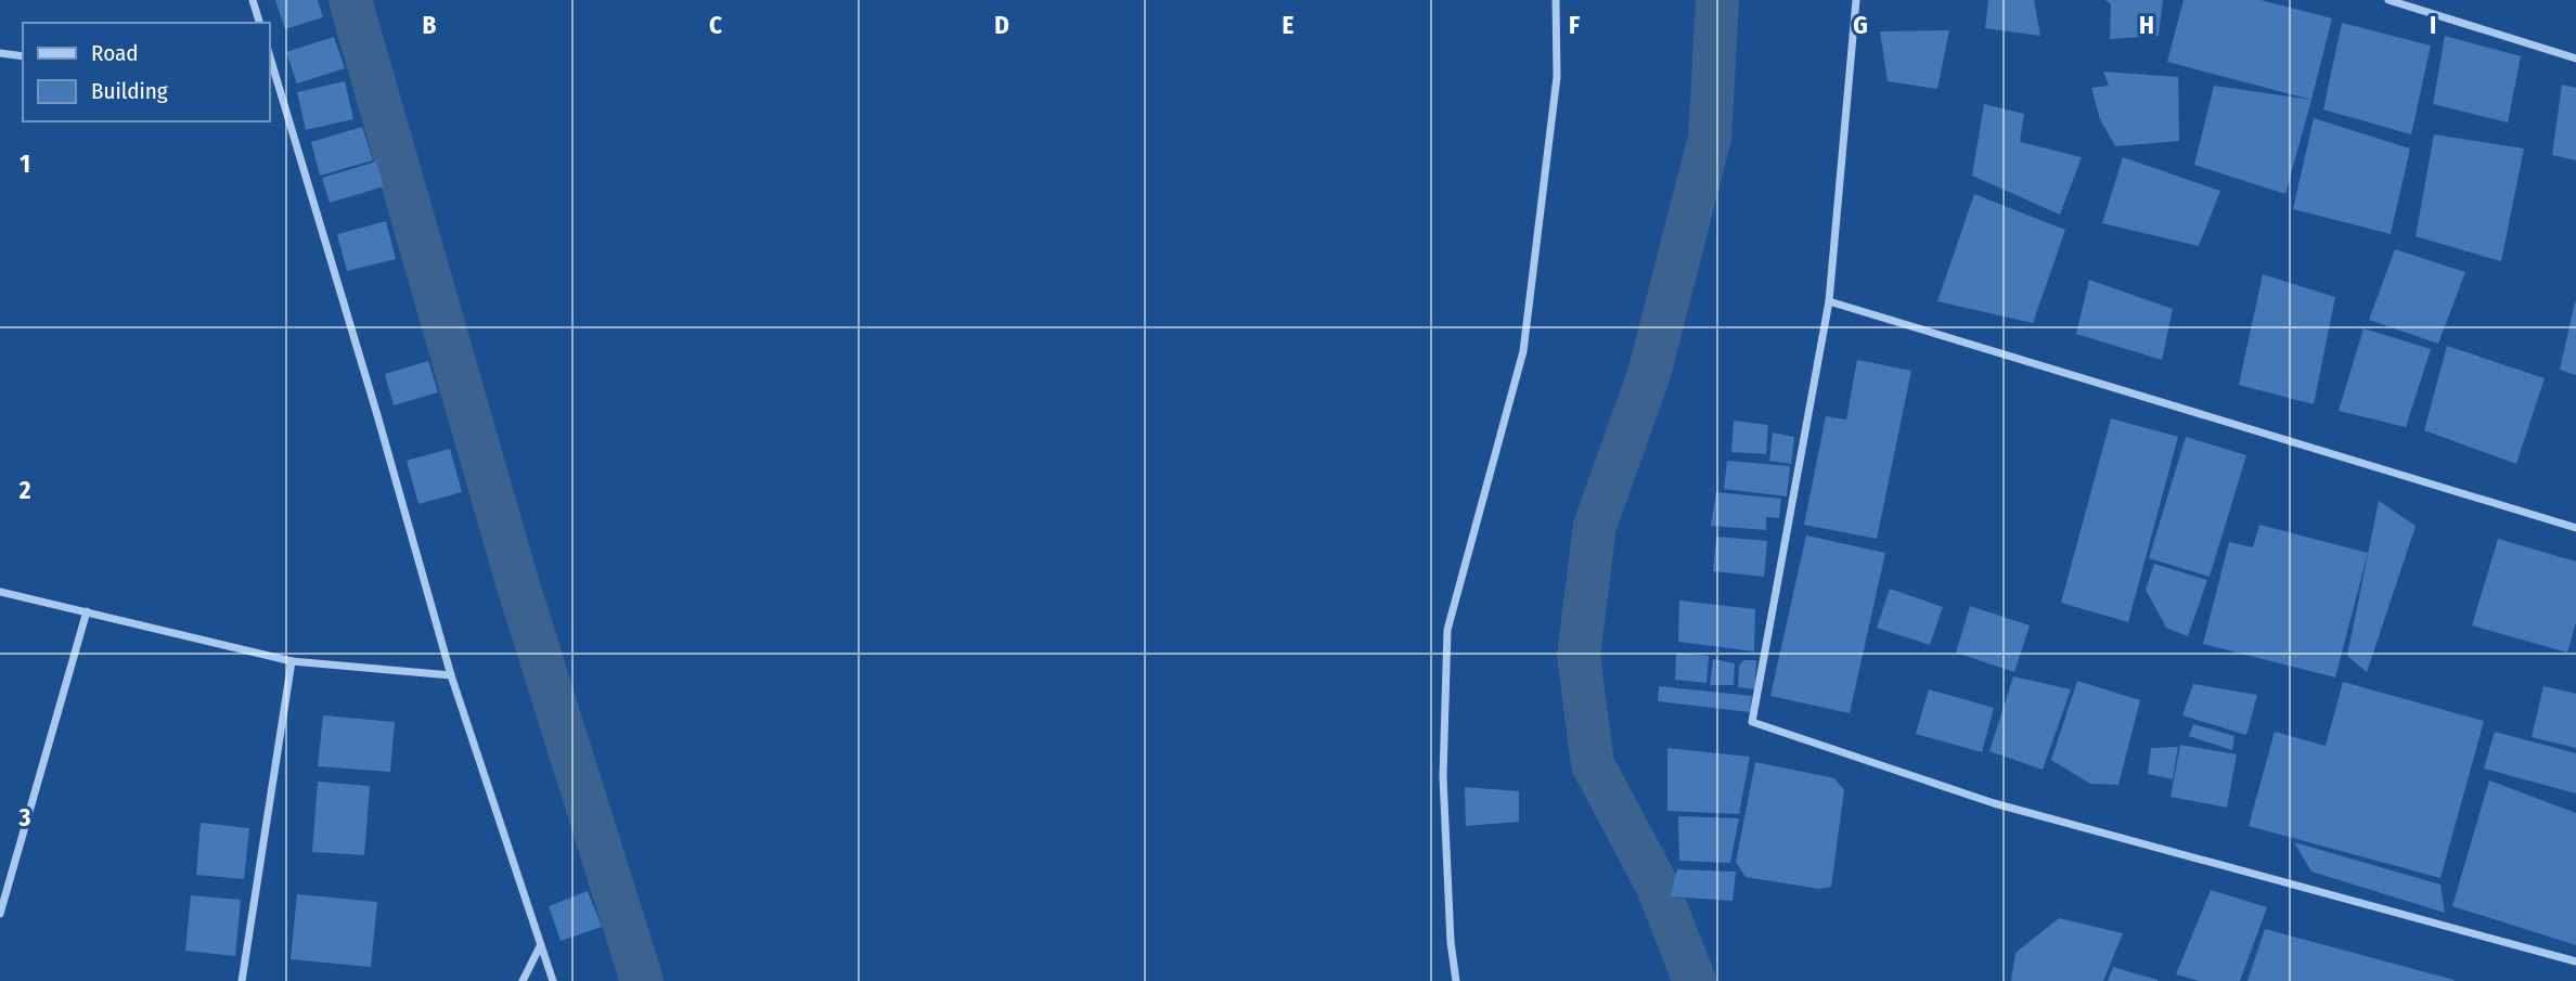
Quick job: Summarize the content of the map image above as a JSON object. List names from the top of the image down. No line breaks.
{"legend":["Road","Building"],"grid":{"columns":["B","C","D","E","F","G","H","I"],"rows":["1","2","3"]}}
